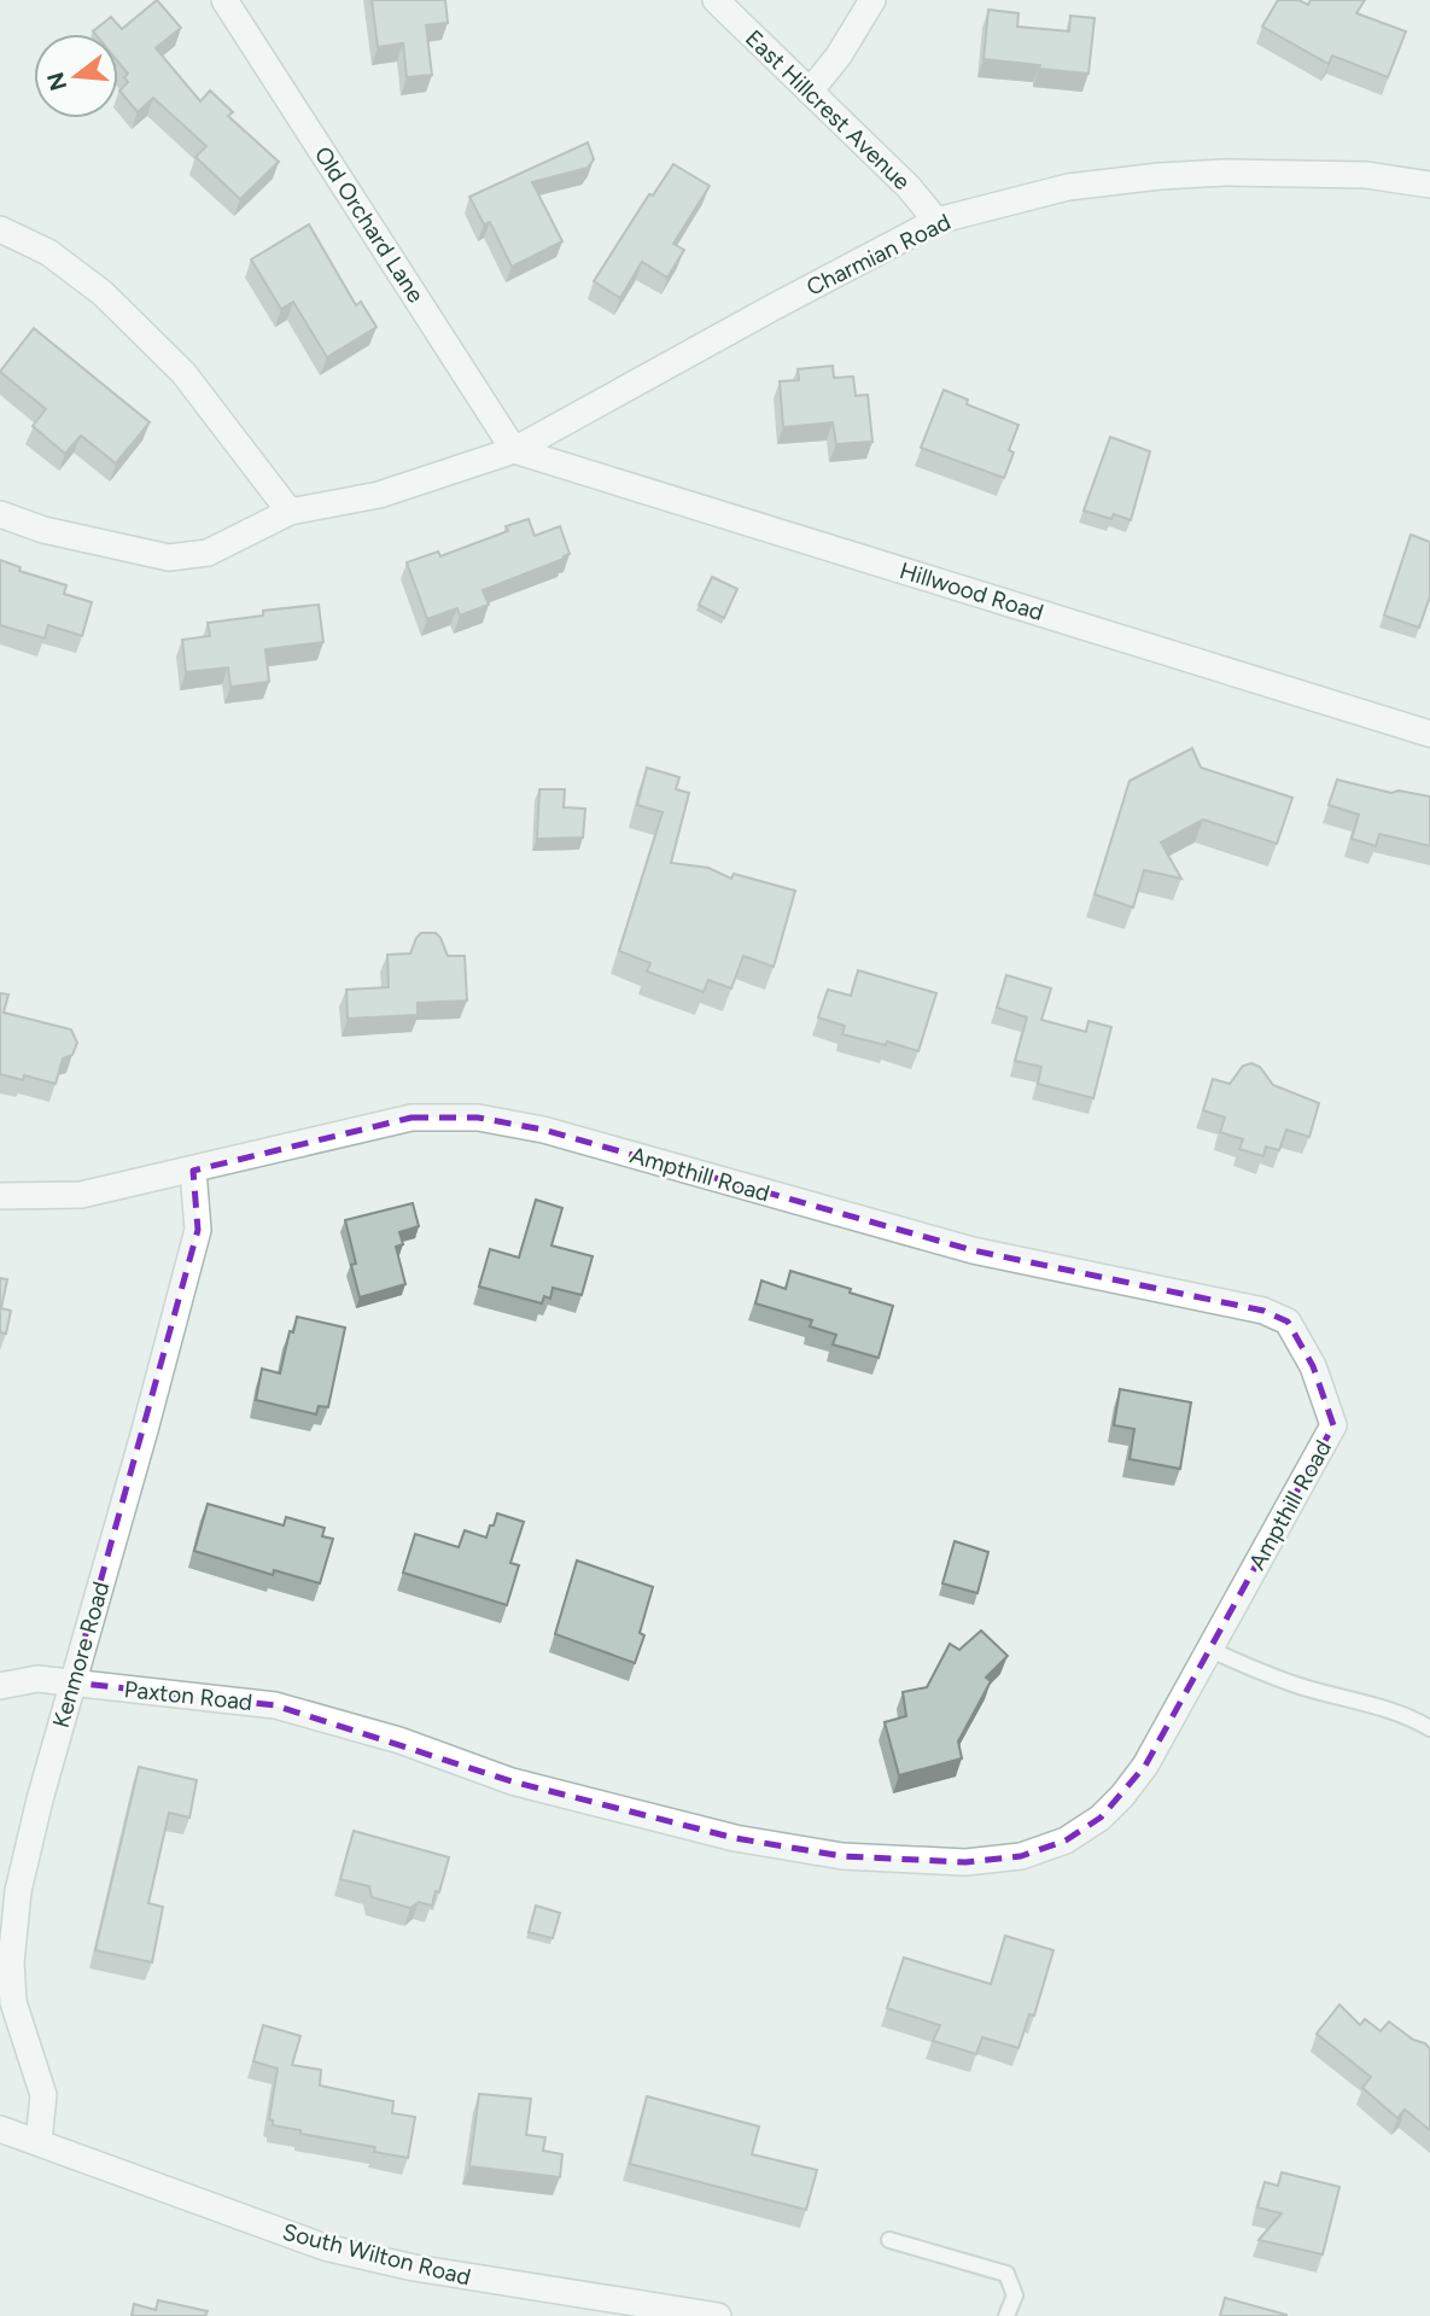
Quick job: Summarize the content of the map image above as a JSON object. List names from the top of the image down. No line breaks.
{"streets":{"street":["East Hillcrest Avenue","Old Orchard Lane","Charmian Road","Hillwood Road","Ampthill Road","Kenmore Road","Paxton Road","South Wilton Road"]},"crossings":[["East Hillcrest Avenue","Charmian Road"],["Old Orchard Lane","Charmian Road"],["Old Orchard Lane","Hillwood Road"],["Charmian Road","Hillwood Road"],["Ampthill Road","Kenmore Road"],["Ampthill Road","Paxton Road"],["Kenmore Road","Paxton Road"],["Kenmore Road","South Wilton Road"]],"north":"left"}
